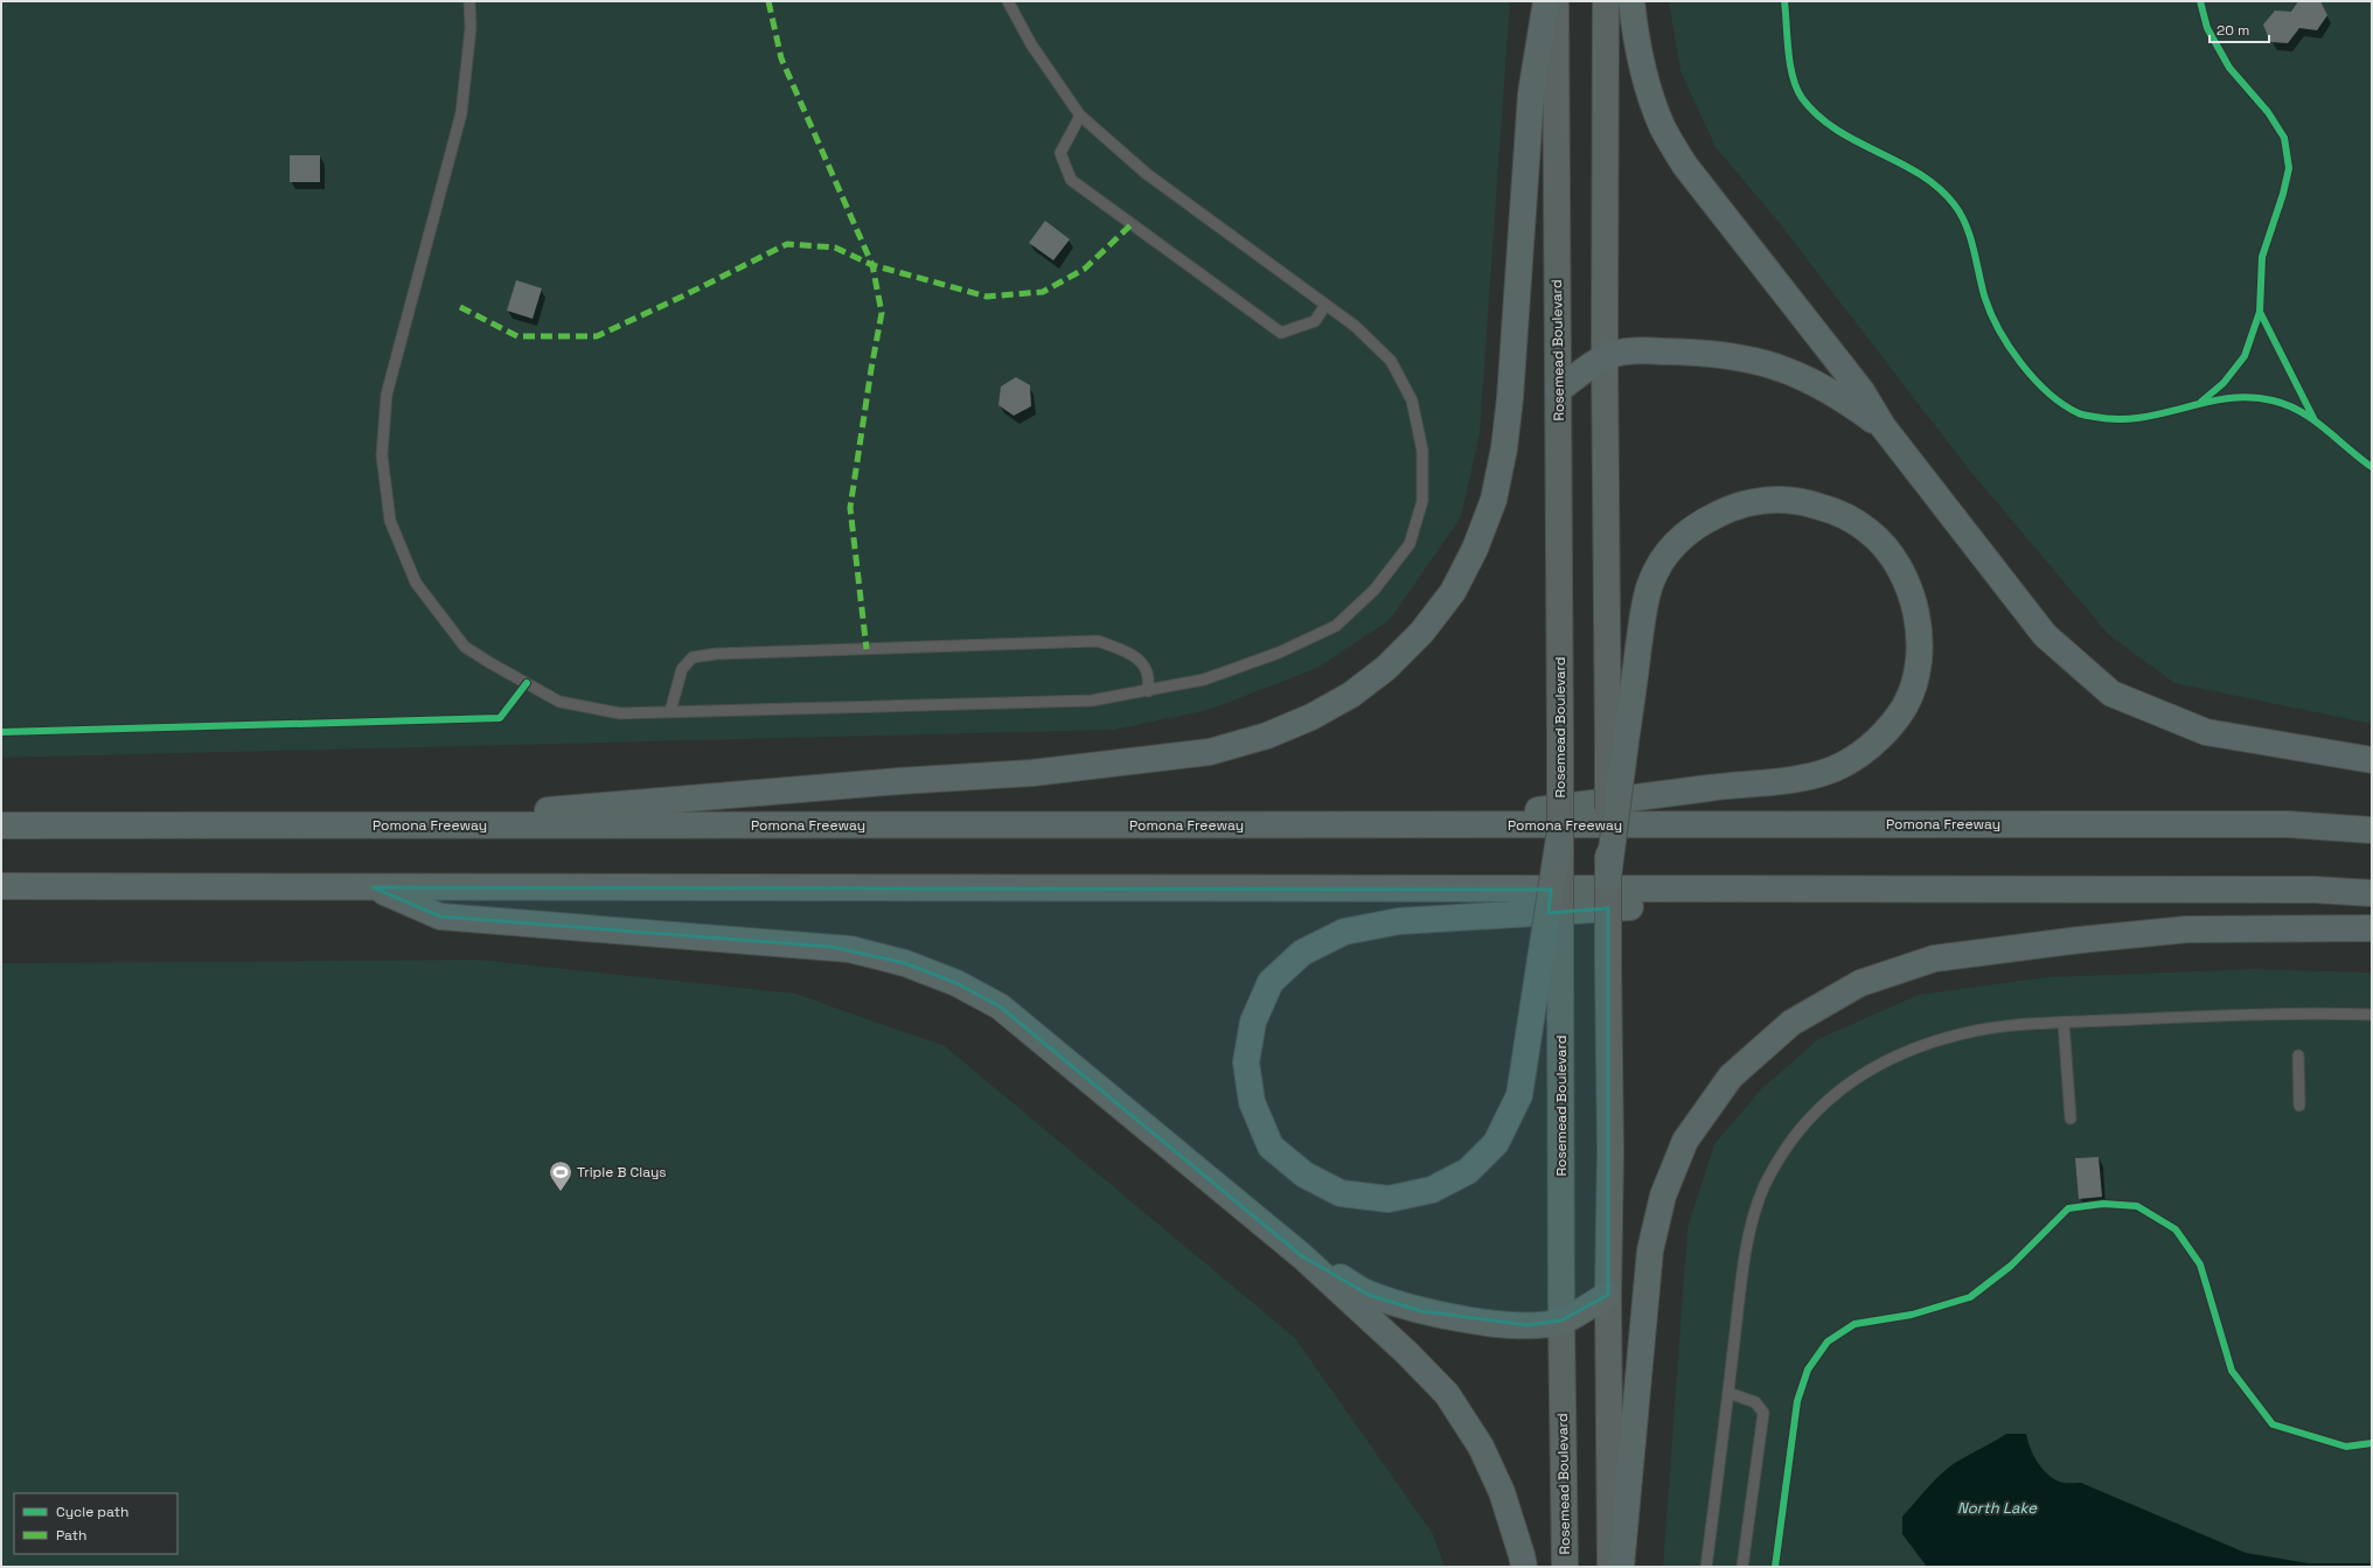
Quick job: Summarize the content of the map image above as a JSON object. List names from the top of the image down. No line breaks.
{"streets":{"highway":["Pomona Freeway"],"main road":["Rosemead Boulevard"]},"water":["North Lake"],"places":{"sports":["Triple B Clays"]},"legend":["Cycle path","Path"],"scale_bar":"20 m"}
